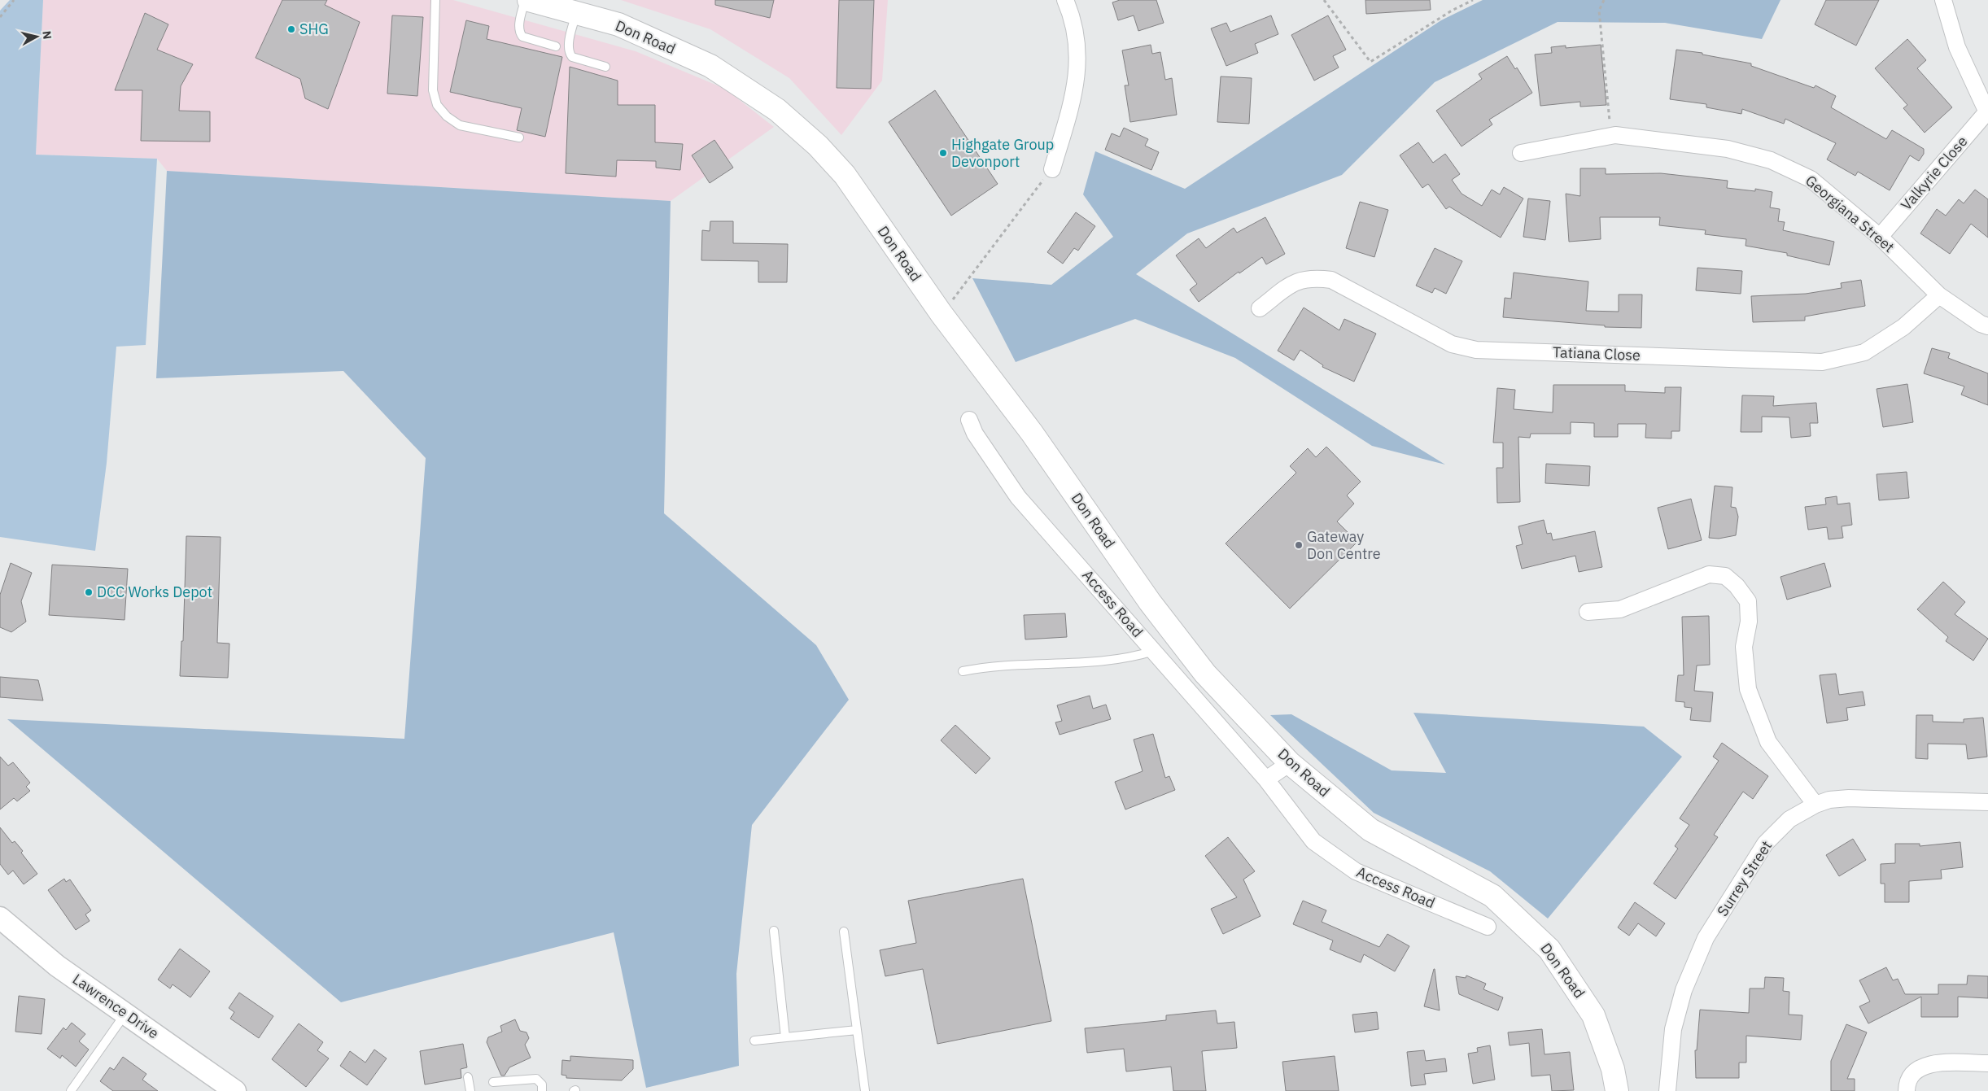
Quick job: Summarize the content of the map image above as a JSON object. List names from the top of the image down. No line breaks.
{"streets":{"main road":["Don Road"],"street":["Valkyrie Close","Georgiana Street","Tatiana Close","Access Road","Surrey Street","Lawrence Drive"]},"crossings":[["Valkyrie Close","Georgiana Street"],["Georgiana Street","Tatiana Close"]],"places":["SHG","Highgate Group Devonport","Gateway Don Centre","DCC Works Depot"],"north":"right"}
